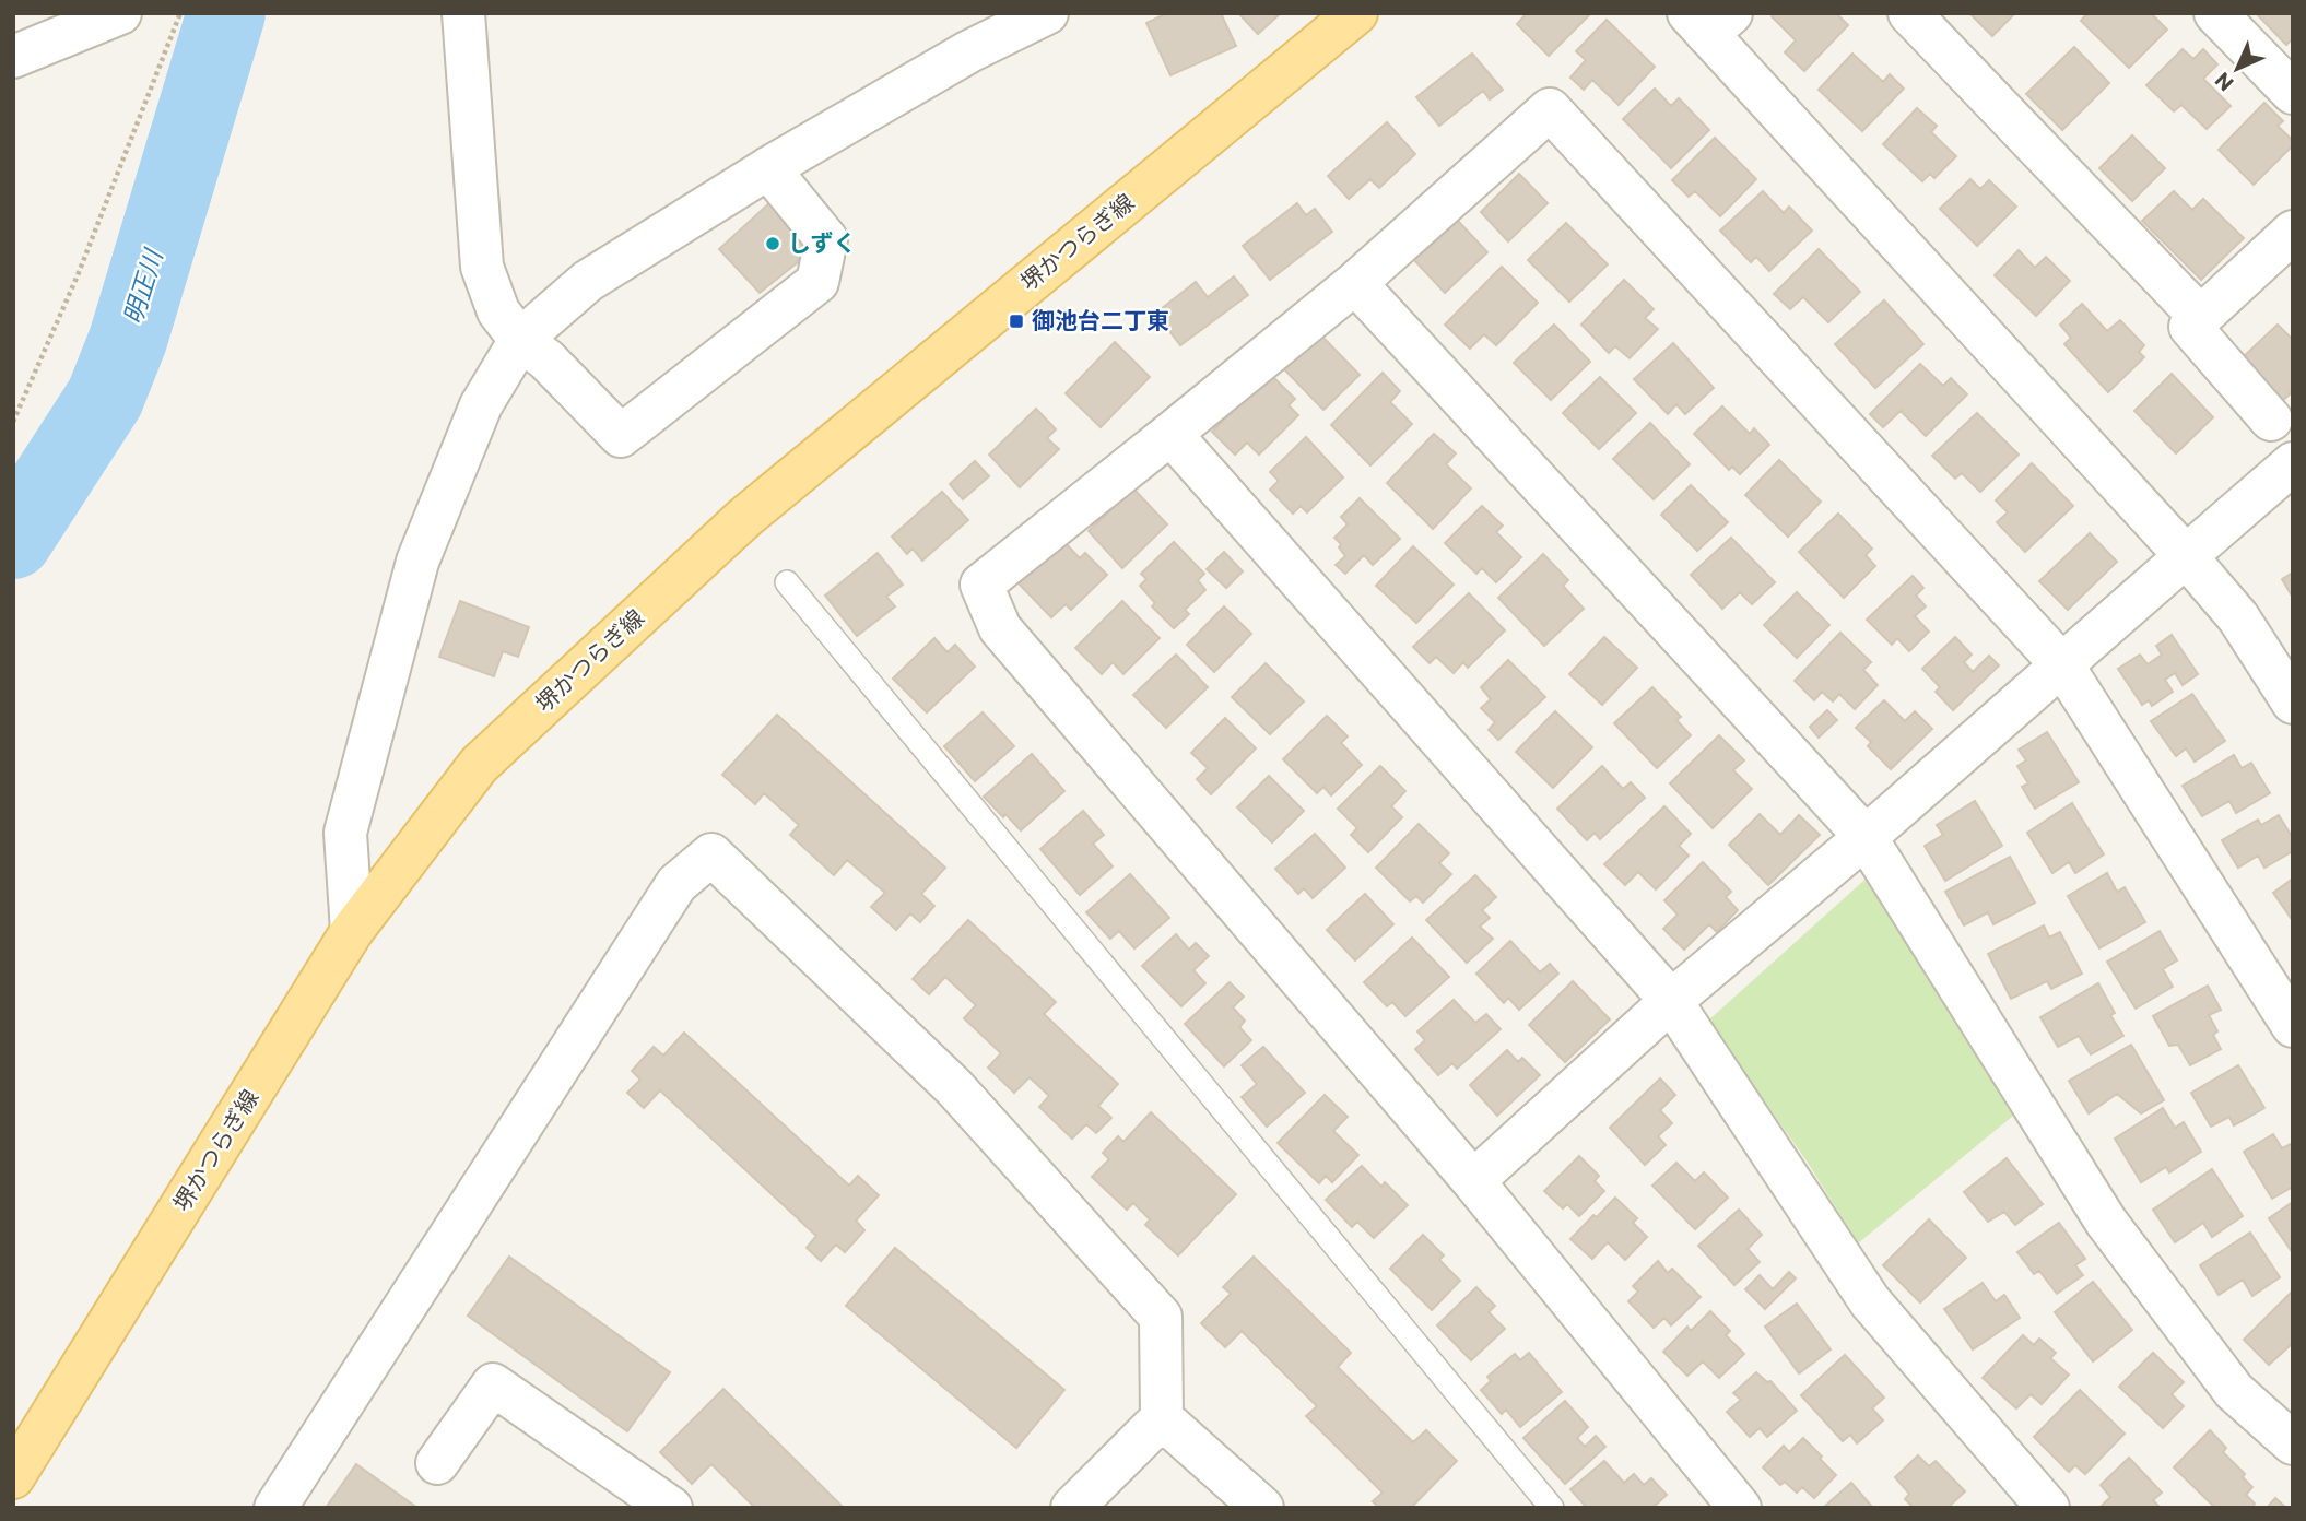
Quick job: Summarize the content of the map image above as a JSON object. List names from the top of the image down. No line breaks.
{"streets":{"main road":["堺かつらぎ線"]},"water":["明正川"],"places":{"other":["しずく"],"transit":["御池台二丁東"]},"north":"bottom left"}
